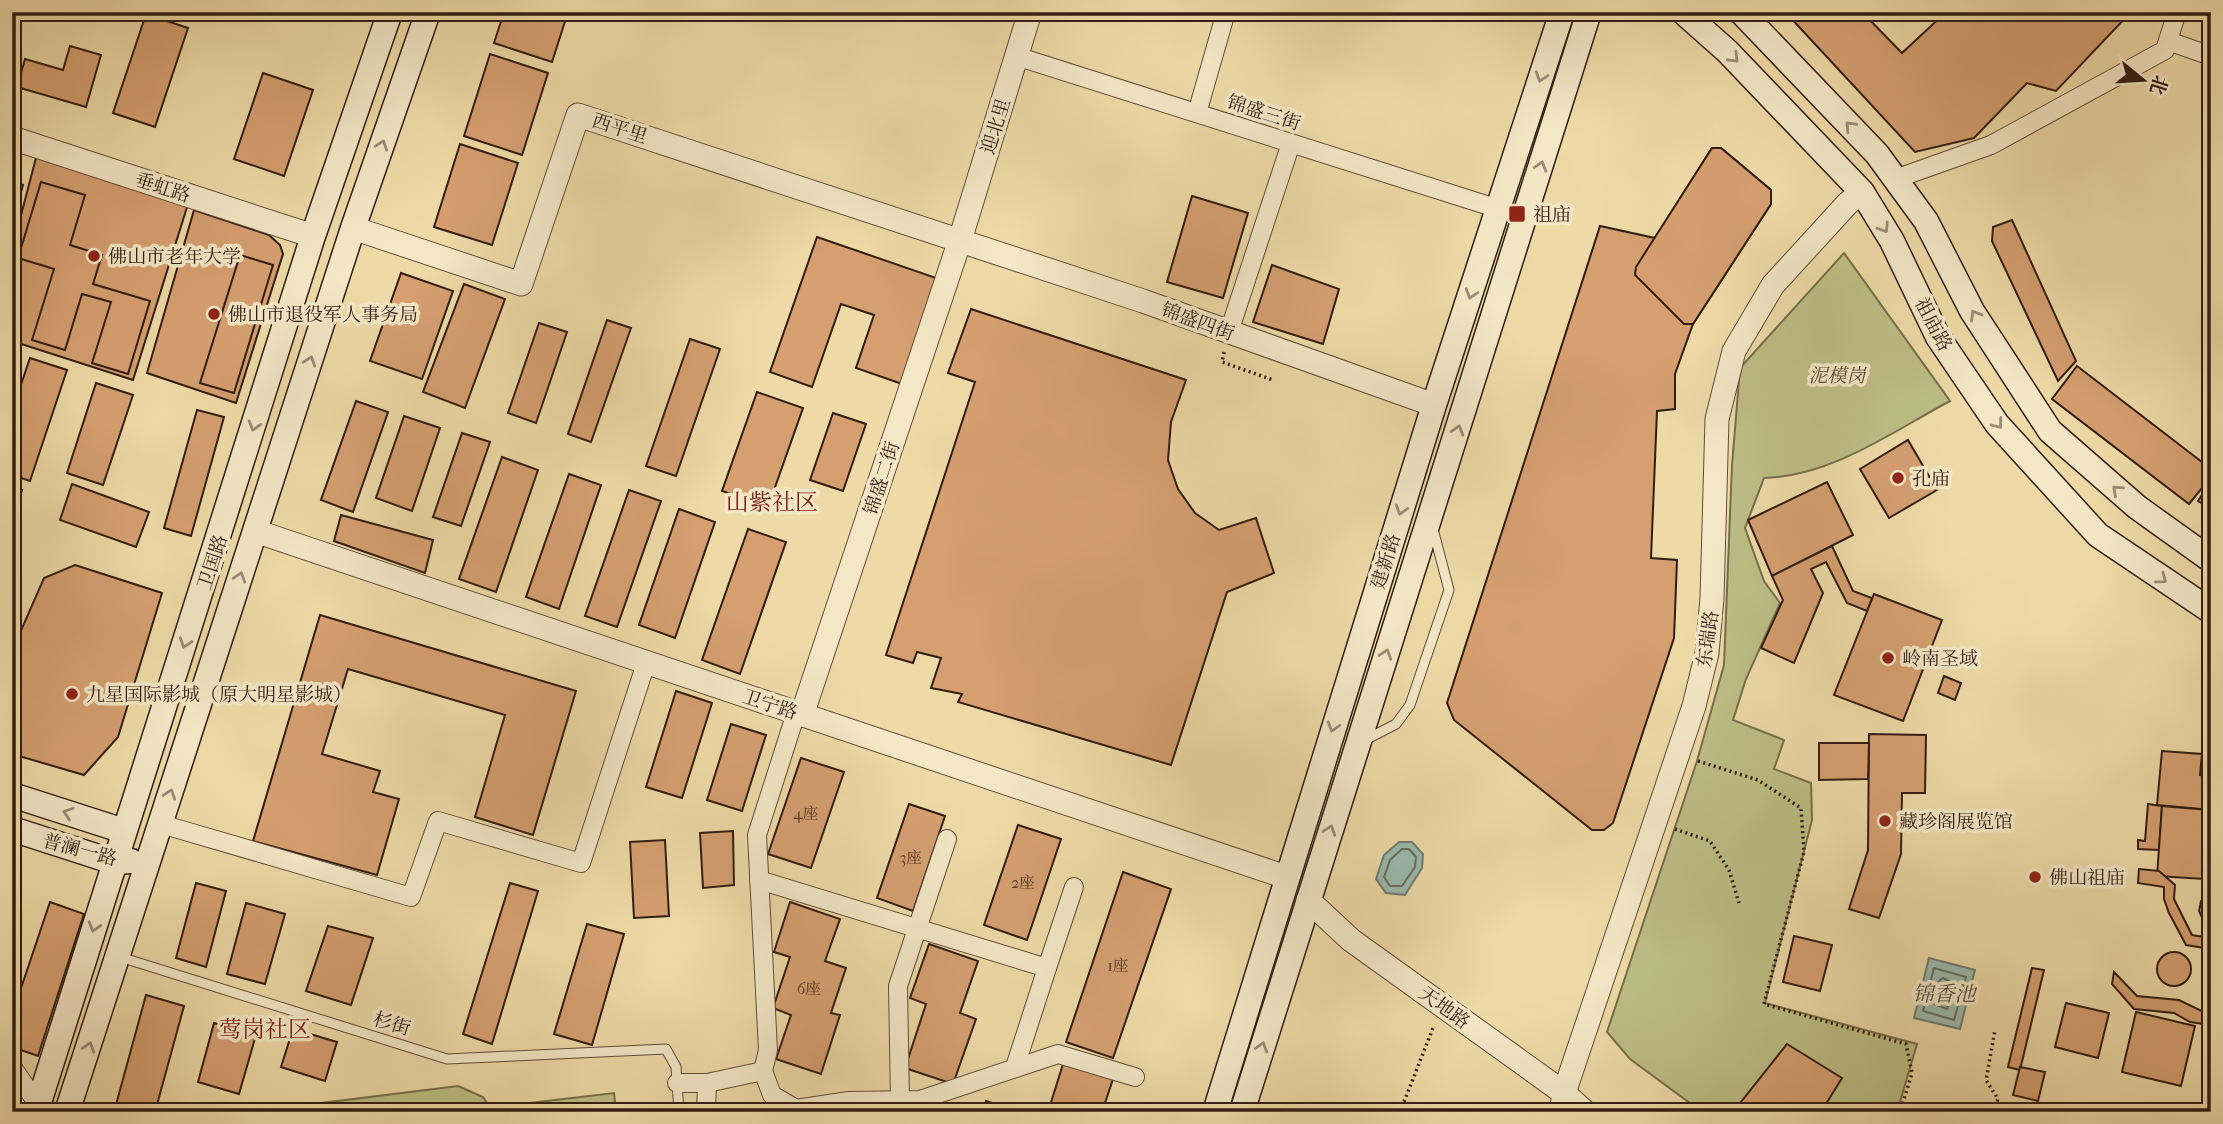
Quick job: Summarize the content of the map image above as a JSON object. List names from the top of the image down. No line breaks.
{"streets":{"main road":["祖庙路","建新路","卫国路","普澜一路"],"street":["锦盛三街","迎北里","西平里","垂虹路","锦盛四街","锦盛二街","东瑞路","卫宁路","天地路"],"lane":["杉街"]},"crossings":[["锦盛三街","迎北里"],["锦盛三街","建新路"],["迎北里","西平里"],["迎北里","锦盛四街"],["迎北里","锦盛二街"],["西平里","锦盛四街"],["西平里","锦盛二街"],["垂虹路","卫国路"],["锦盛四街","锦盛二街"],["锦盛四街","建新路"],["祖庙路","东瑞路"],["锦盛二街","卫宁路"],["建新路","卫宁路"],["建新路","天地路"],["卫国路","普澜一路"],["东瑞路","天地路"]],"districts":["山紫社区","莺岗社区"],"water":["锦香池"],"parks":["泥模岗"],"places":{"transit":["祖庙"],"other":["佛山市老年大学","佛山市退役军人事务局","孔庙","岭南圣域","九星国际影城（原大明星影城）","藏珍阁展览馆","佛山祖庙"]},"house_numbers":["4座","3座","2座","1座","6座"],"north":"right"}
